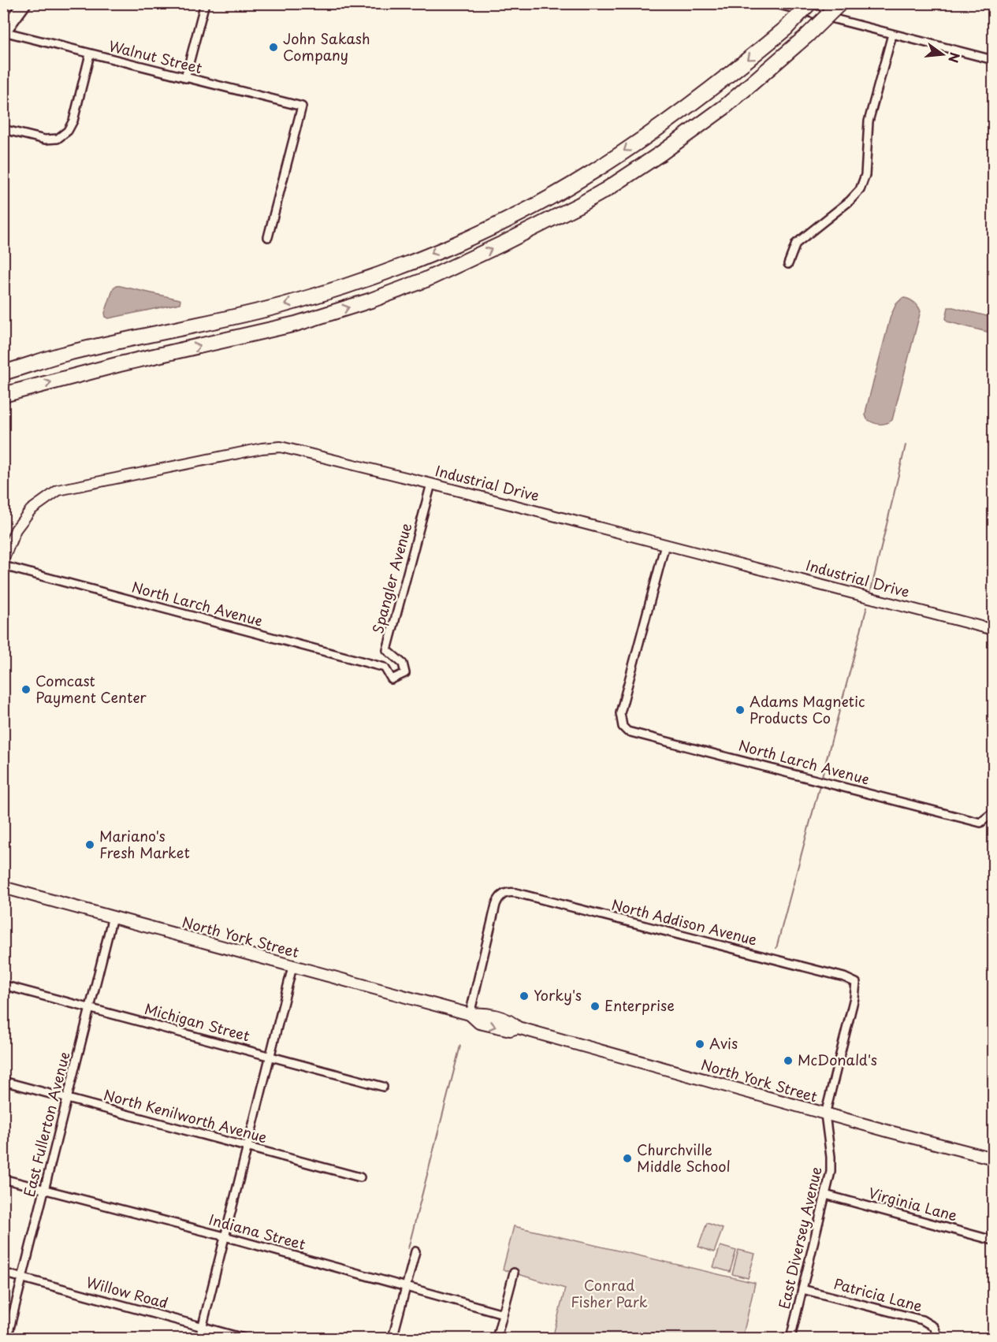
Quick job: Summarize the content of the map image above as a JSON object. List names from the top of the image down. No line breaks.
{"streets":{"main road":["North York Street"],"street":["Walnut Street","Industrial Drive","Spangler Avenue","North Larch Avenue","North Addison Avenue","Michigan Street","North Kenilworth Avenue","East Fullerton Avenue","Virginia Lane","Indiana Street","East Diversey Avenue","Willow Road","Patricia Lane"]},"crossings":[["Industrial Drive","Spangler Avenue"],["Industrial Drive","North Larch Avenue"],["Spangler Avenue","North Larch Avenue"],["North Addison Avenue","North York Street"],["North Addison Avenue","East Diversey Avenue"],["North York Street","East Fullerton Avenue"],["North York Street","East Diversey Avenue"],["Michigan Street","East Fullerton Avenue"],["North Kenilworth Avenue","East Fullerton Avenue"],["East Fullerton Avenue","Indiana Street"],["East Fullerton Avenue","Willow Road"],["Virginia Lane","East Diversey Avenue"],["East Diversey Avenue","Patricia Lane"]],"parks":["Conrad Fisher Park"],"places":["John Sakash Company","Comcast Payment Center","Adams Magnetic Products Co","Mariano's Fresh Market","Yorky's","Enterprise","Avis","McDonald's","Churchville Middle School"],"north":"right"}
